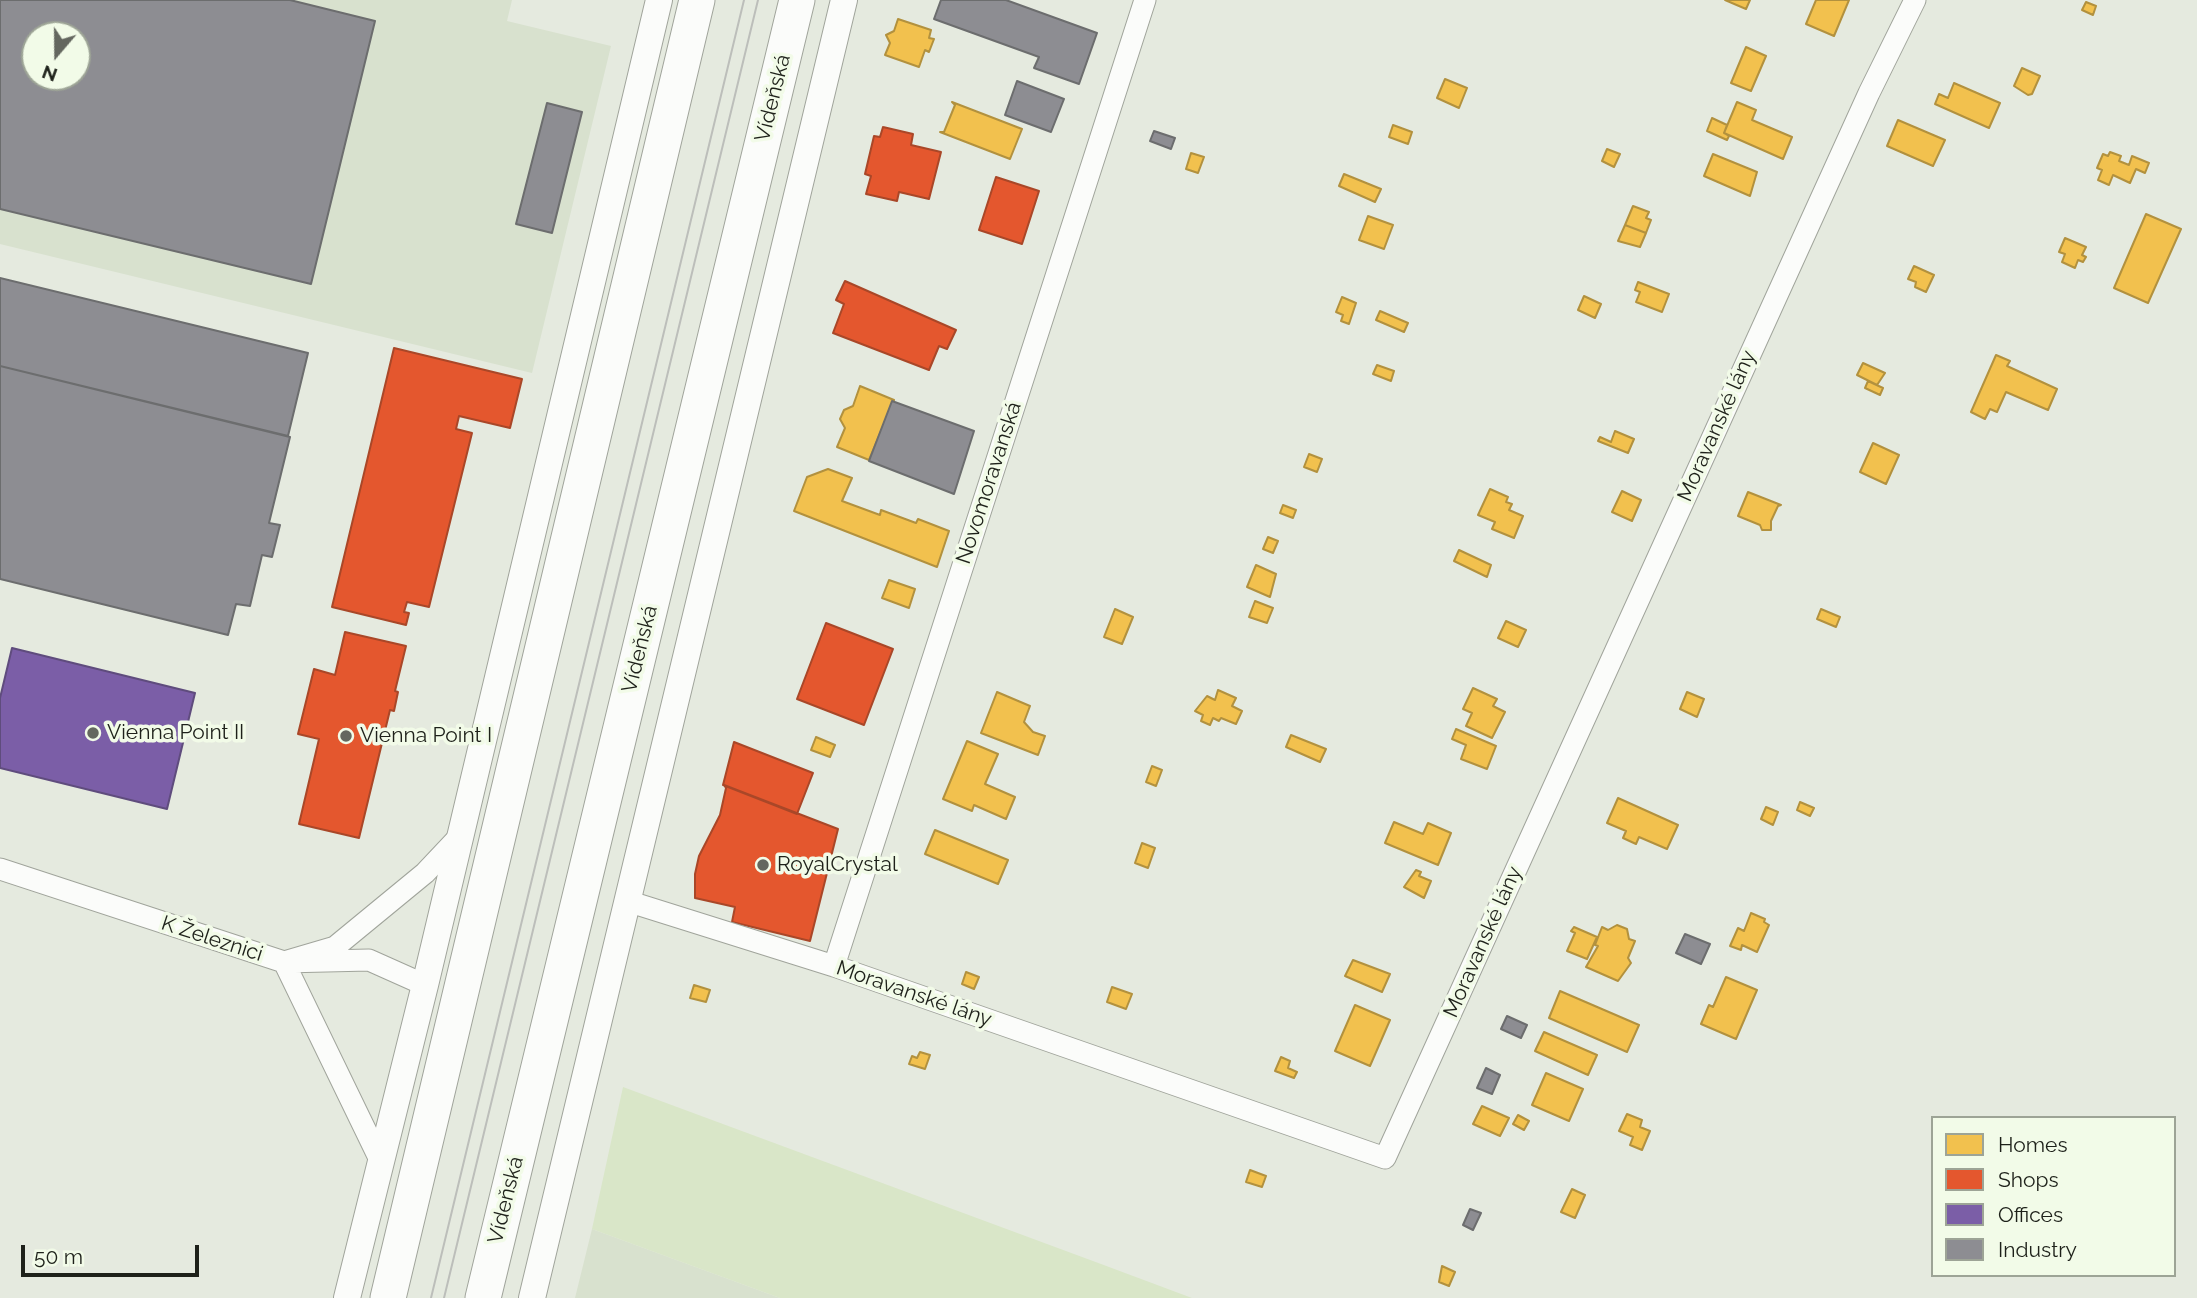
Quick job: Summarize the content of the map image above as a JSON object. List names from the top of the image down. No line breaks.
{"streets":{"highway":["Vídeňská"],"street":["Moravanské lány","Novomoravanská","K Železnici"]},"crossings":[["Moravanské lány","Novomoravanská"]],"places":["Vienna Point II","Vienna Point I","RoyalCrystal"],"legend":["Homes","Shops","Offices","Industry"],"scale_bar":"50 m","north":"bottom"}
